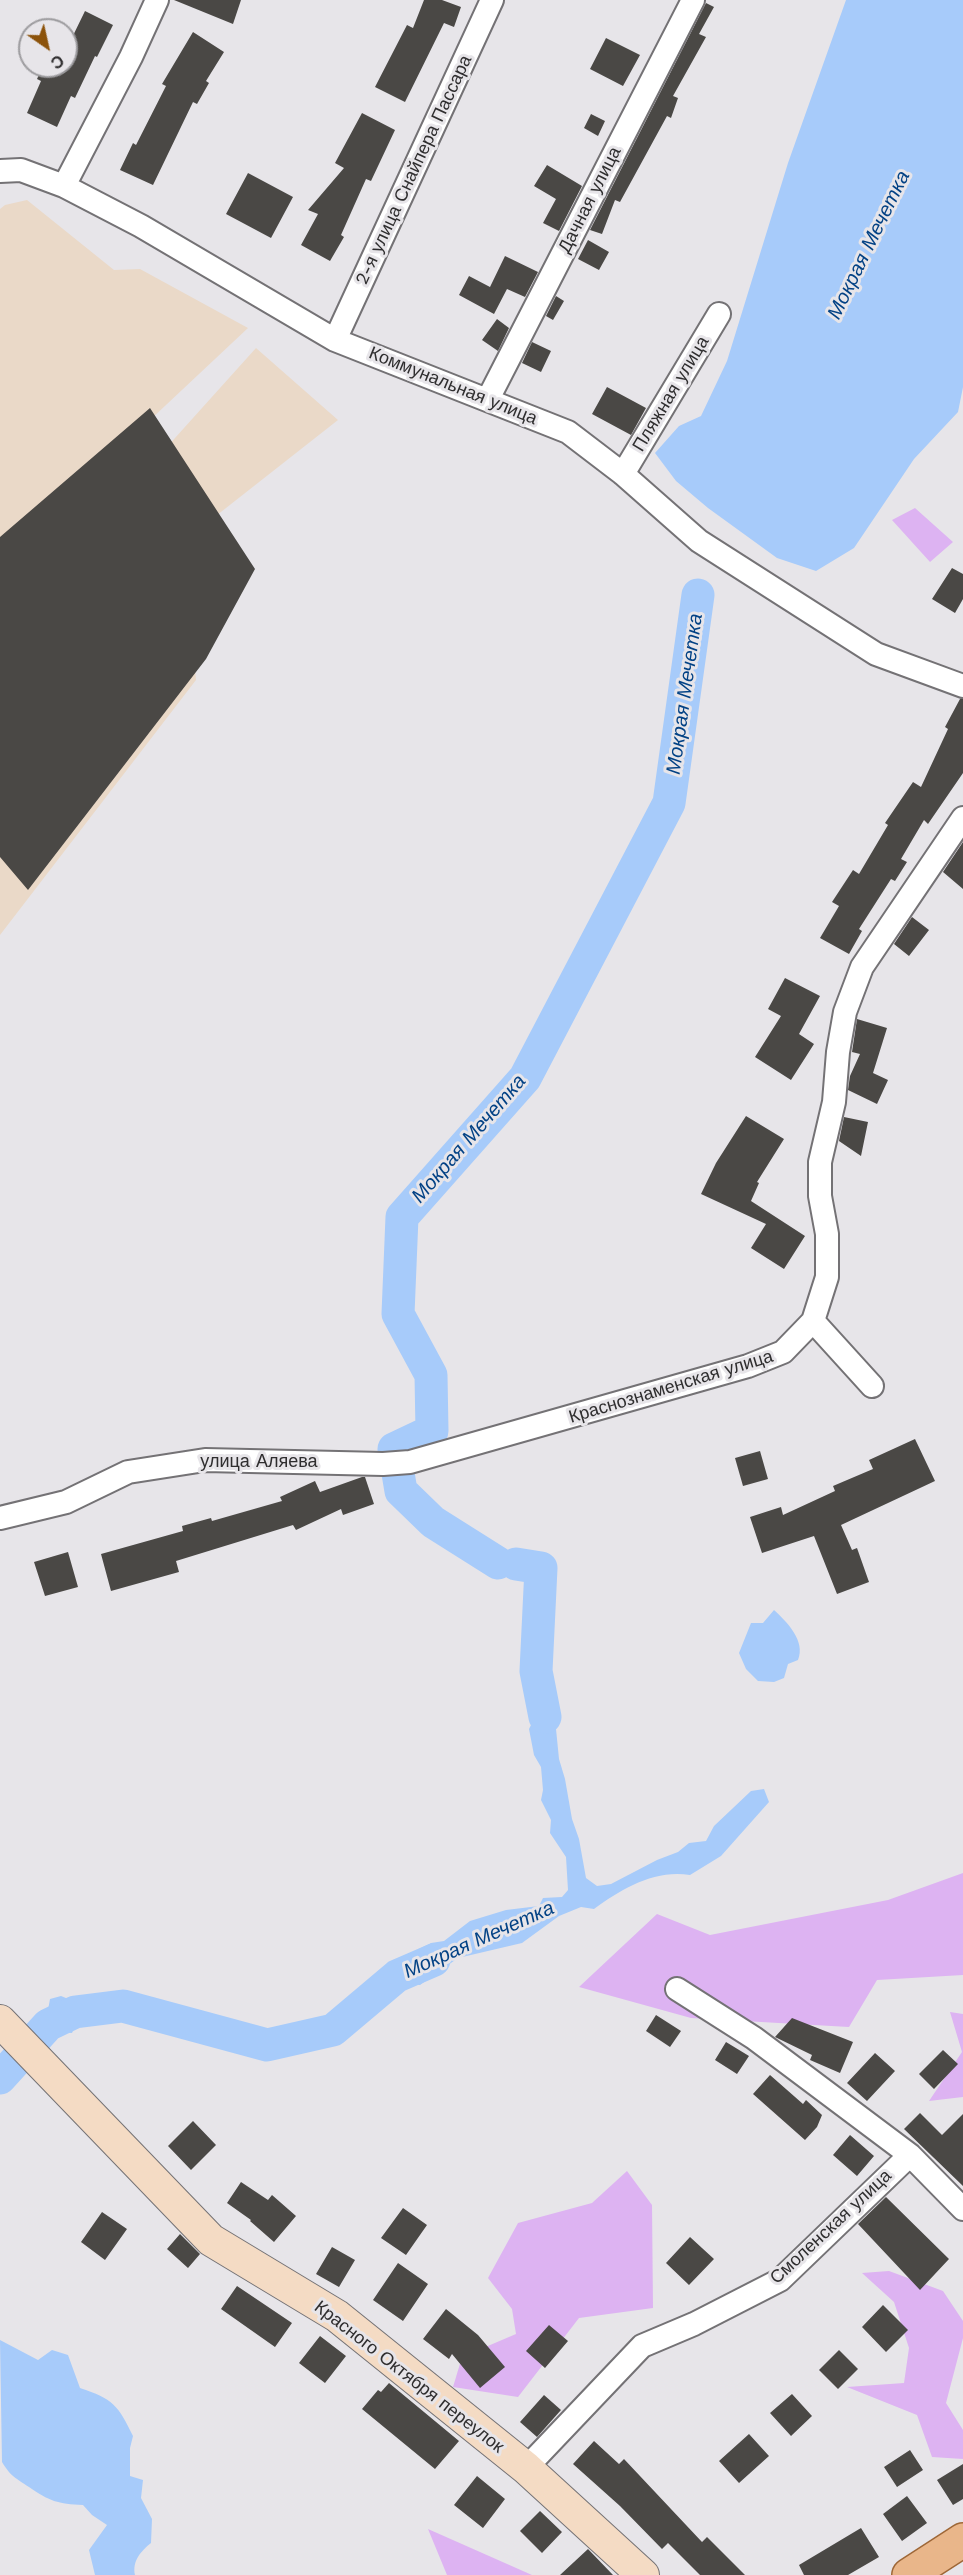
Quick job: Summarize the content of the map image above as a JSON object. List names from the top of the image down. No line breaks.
{"streets":{"street":["2-я улица Снайпера Пассара","Дачная улица","Коммунальная улица","Пляжная улица","Краснознаменская улица","улица Аляева","Смоленская улица","Красного Октября переулок"]},"crossings":[["2-я улица Снайпера Пассара","Коммунальная улица"],["Дачная улица","Коммунальная улица"],["Коммунальная улица","Пляжная улица"],["Краснознаменская улица","улица Аляева"],["Смоленская улица","Красного Октября переулок"]],"water":["Мокрая Мечетка"],"north":"bottom right"}
